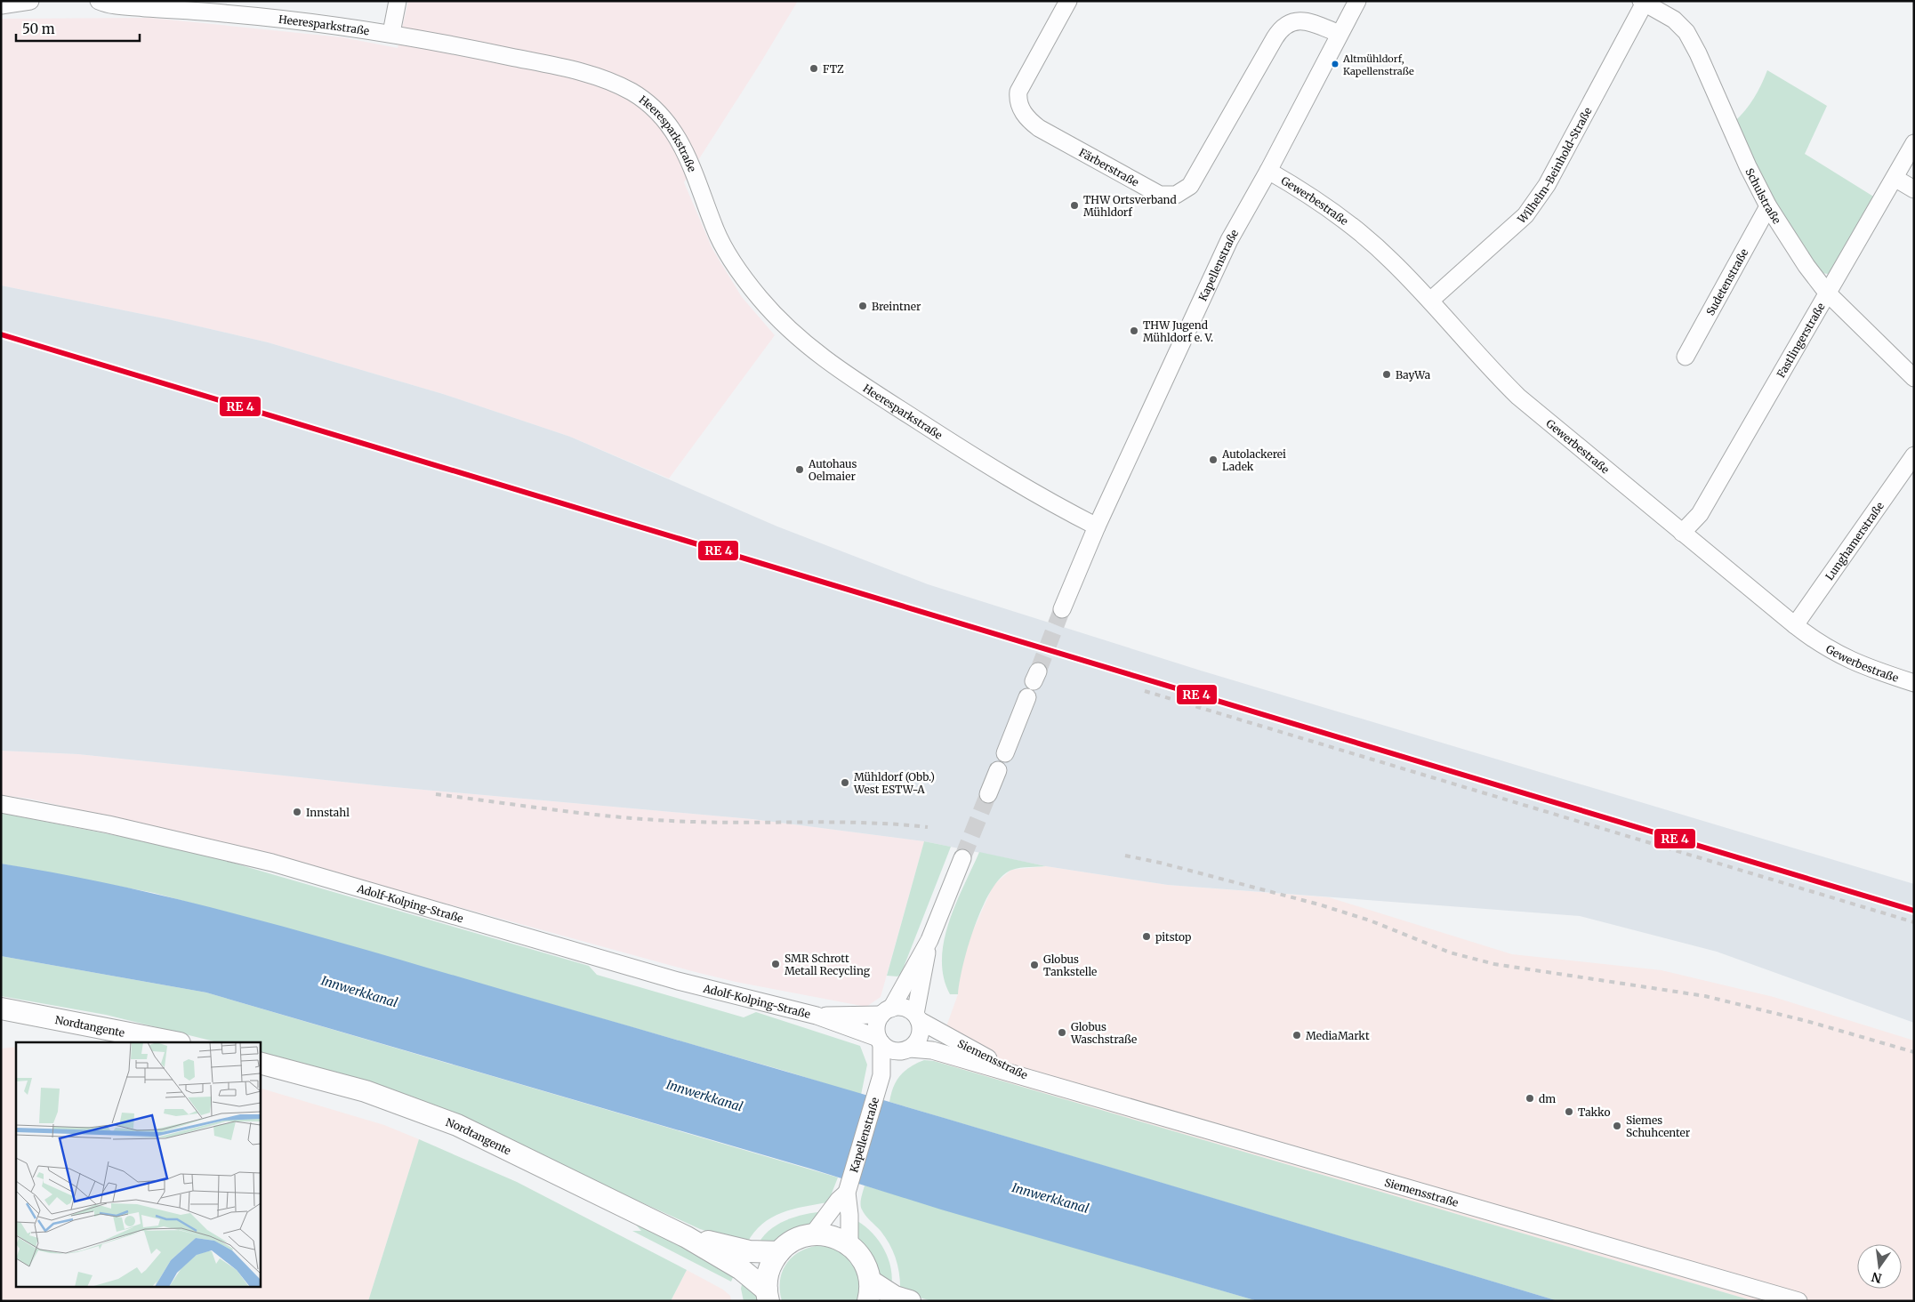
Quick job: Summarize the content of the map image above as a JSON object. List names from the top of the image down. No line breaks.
{"streets":{"main road":["Nordtangente"],"street":["Heeresparkstraße","Wilhelm-Beinhold-Straße","Färberstraße","Schulstraße","Gewerbestraße","Kapellenstraße","Sudetenstraße","Fastlingerstraße","Lunghamerstraße","Adolf-Kolping-Straße","Siemensstraße"]},"crossings":[["Heeresparkstraße","Kapellenstraße"],["Wilhelm-Beinhold-Straße","Schulstraße"],["Wilhelm-Beinhold-Straße","Gewerbestraße"],["Färberstraße","Kapellenstraße"],["Schulstraße","Sudetenstraße"],["Schulstraße","Fastlingerstraße"],["Gewerbestraße","Kapellenstraße"],["Gewerbestraße","Fastlingerstraße"],["Gewerbestraße","Lunghamerstraße"],["Kapellenstraße","Adolf-Kolping-Straße"],["Kapellenstraße","Nordtangente"],["Kapellenstraße","Siemensstraße"],["Adolf-Kolping-Straße","Siemensstraße"]],"water":["Innwerkkanal"],"places":["Altmühldorf, Kapellenstraße","FTZ","THW Ortsverband Mühldorf","Breintner","THW Jugend Mühldorf e. V.","BayWa","Autolackerei Ladek","Autohaus Oelmaier","Mühldorf (Obb.) West ESTW-A","Innstahl","pitstop","SMR Schrott Metall Recycling","Globus Tankstelle","Globus Waschstraße","MediaMarkt","dm","Takko","Siemes Schuhcenter"],"scale_bar":"50 m","north":"bottom"}
